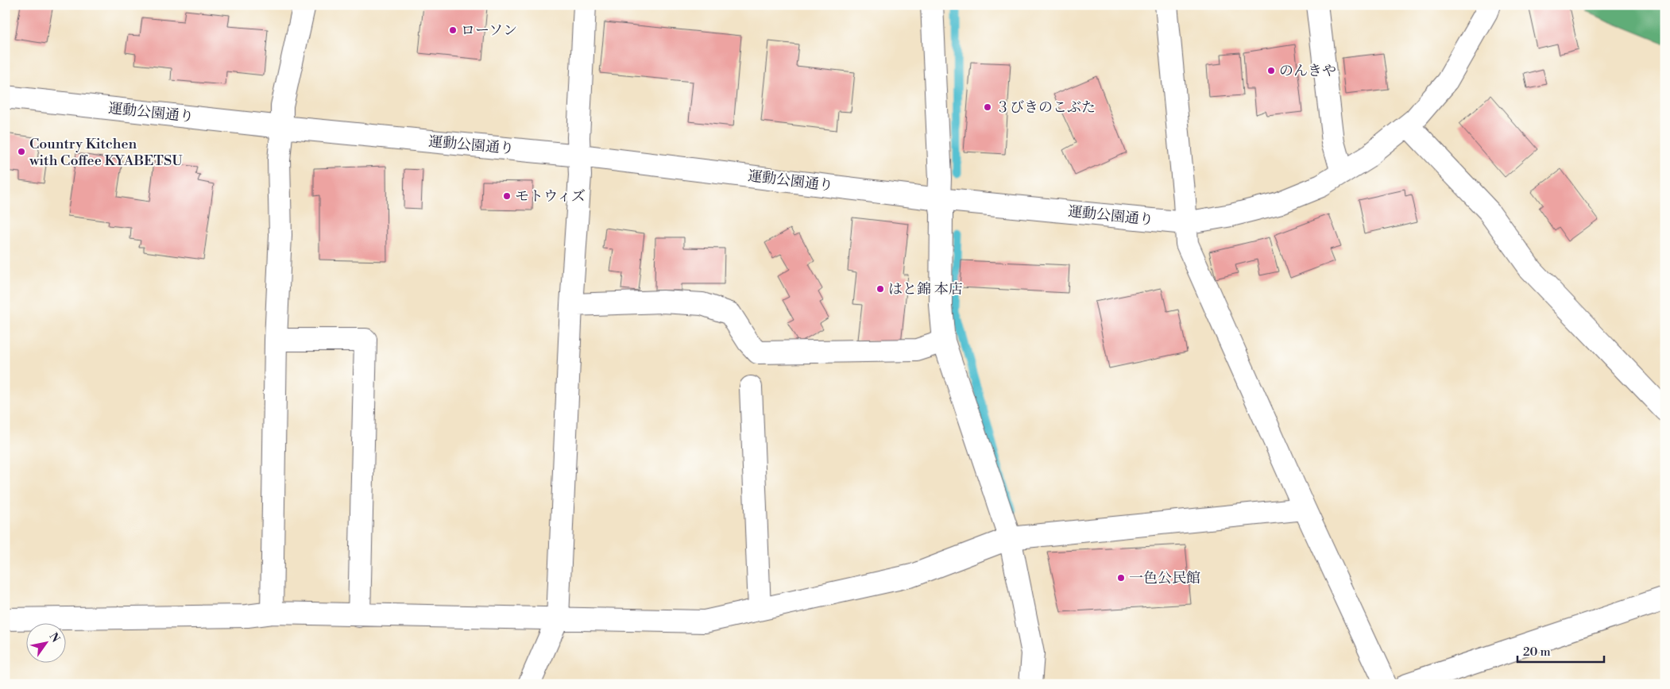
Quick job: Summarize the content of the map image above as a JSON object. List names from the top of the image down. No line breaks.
{"streets":{"street":["運動公園通り"]},"places":["ローソン","のんきや","３びきのこぶた","Country Kitchen with Coffee KYABETSU","モトウィズ","はと錦 本店","一色公民館"],"scale_bar":"20 m","north":"top right"}
